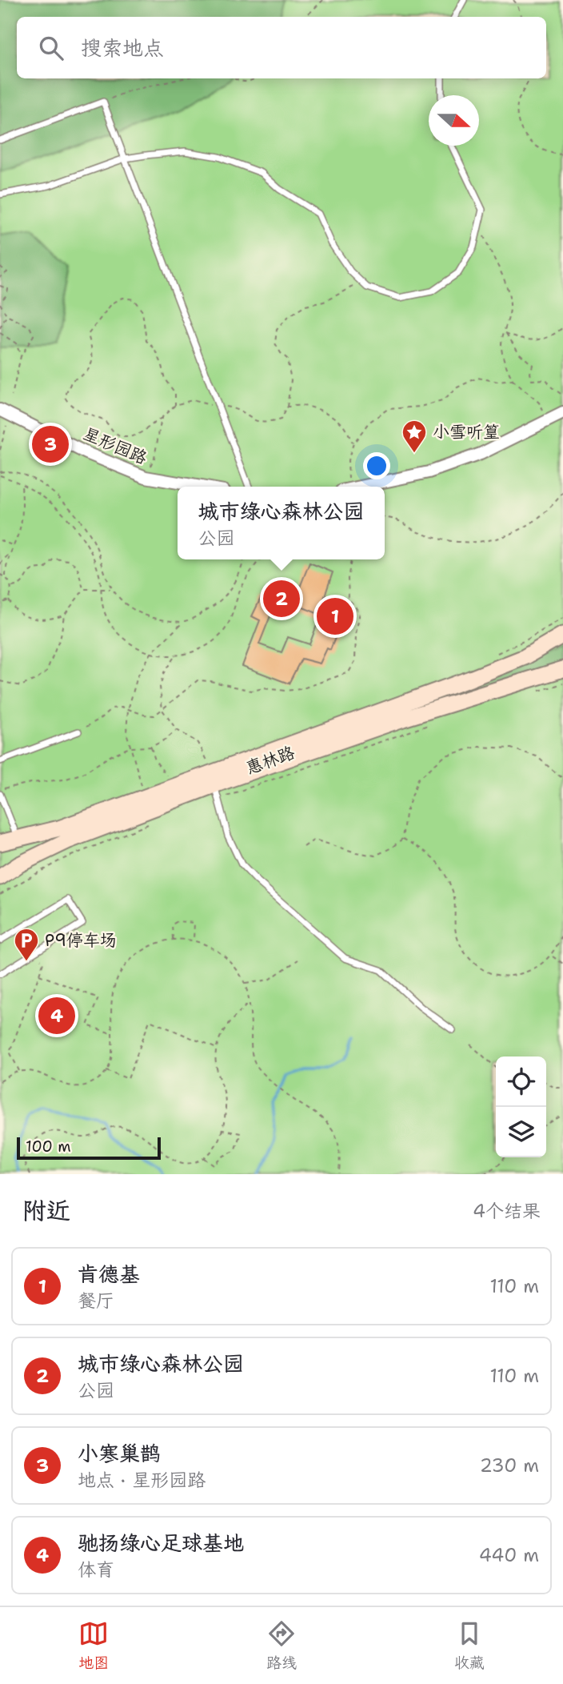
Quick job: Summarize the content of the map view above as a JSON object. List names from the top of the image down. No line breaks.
{"streets":{"main road":["惠林路"],"street":["星形园路"]},"places":{"place":["小雪听篁"],"parking":["P9停车场"]},"scale_bar":"100 m","north":"right","page":{"search":"搜索地点","pins":["3","2","1","4"],"popup":["城市绿心森林公园","公园"],"scale":"100 m","heading":["附近","4个结果"],"list":[{"mark":"1","name":"肯德基","note":"餐厅","value":"110 m"},{"mark":"2","name":"城市绿心森林公园","note":"公园","value":"110 m"},{"mark":"3","name":"小寒巢鹊","note":"地点 · 星形园路","value":"230 m"},{"mark":"4","name":"驰扬绿心足球基地","note":"体育","value":"440 m"}],"nav":["地图","路线","收藏"]}}
